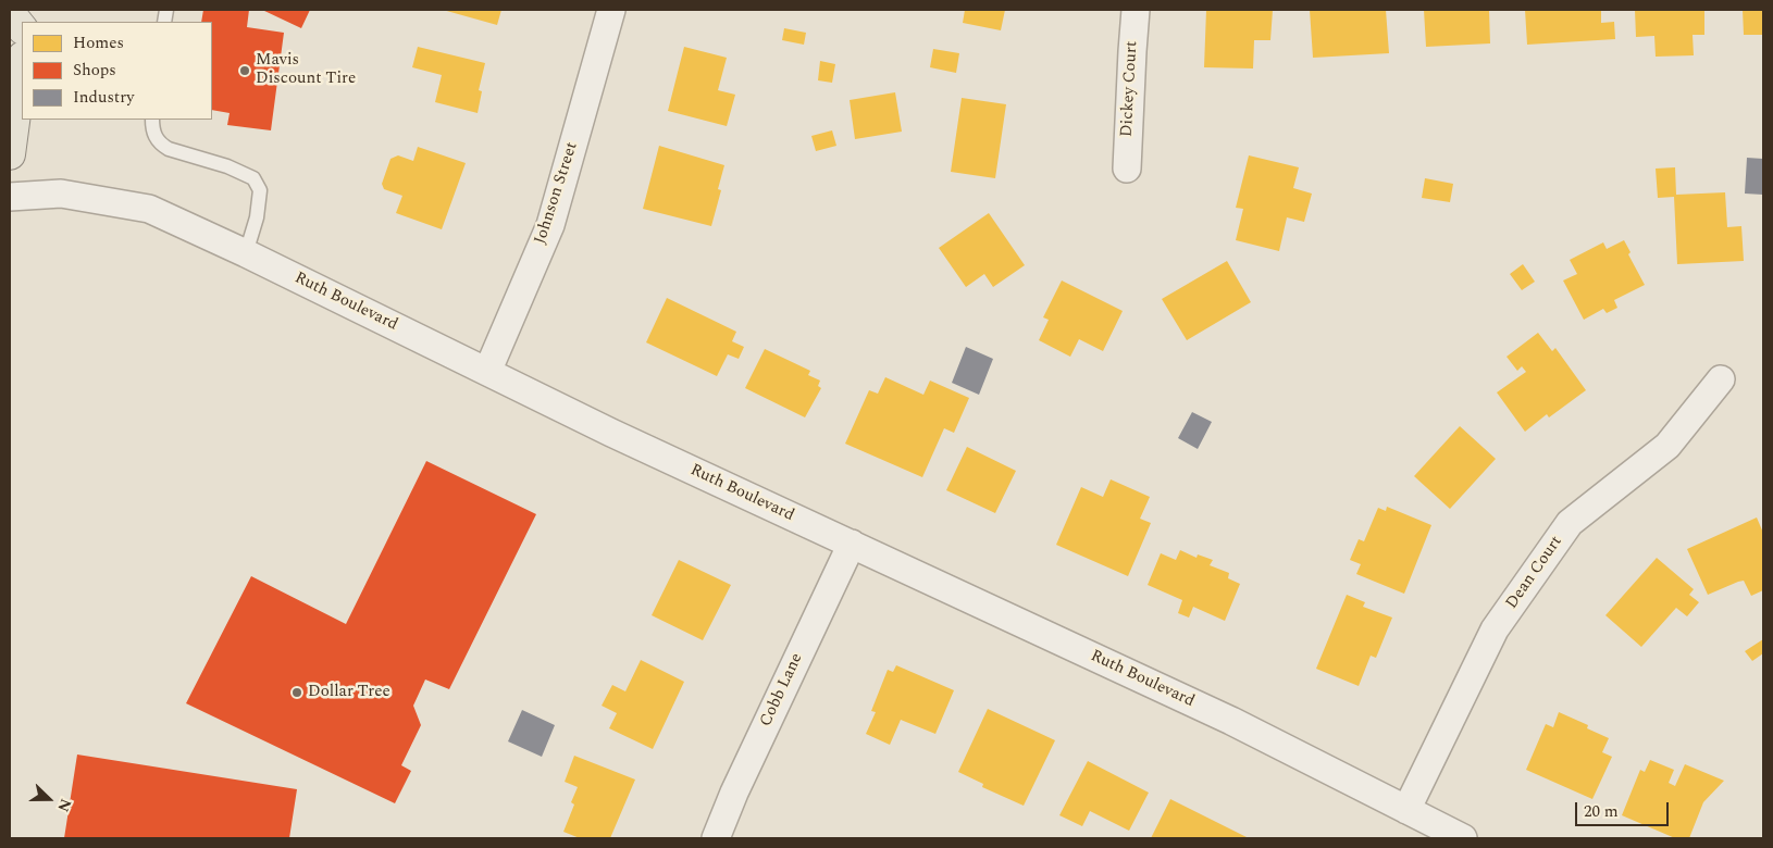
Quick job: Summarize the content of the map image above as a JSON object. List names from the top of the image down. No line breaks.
{"streets":{"street":["Dickey Court","Johnson Street","Ruth Boulevard","Dean Court","Cobb Lane"]},"crossings":[["Johnson Street","Ruth Boulevard"],["Ruth Boulevard","Dean Court"],["Ruth Boulevard","Cobb Lane"]],"places":["Mavis Discount Tire","Dollar Tree"],"legend":["Homes","Shops","Industry"],"scale_bar":"20 m","north":"right"}
